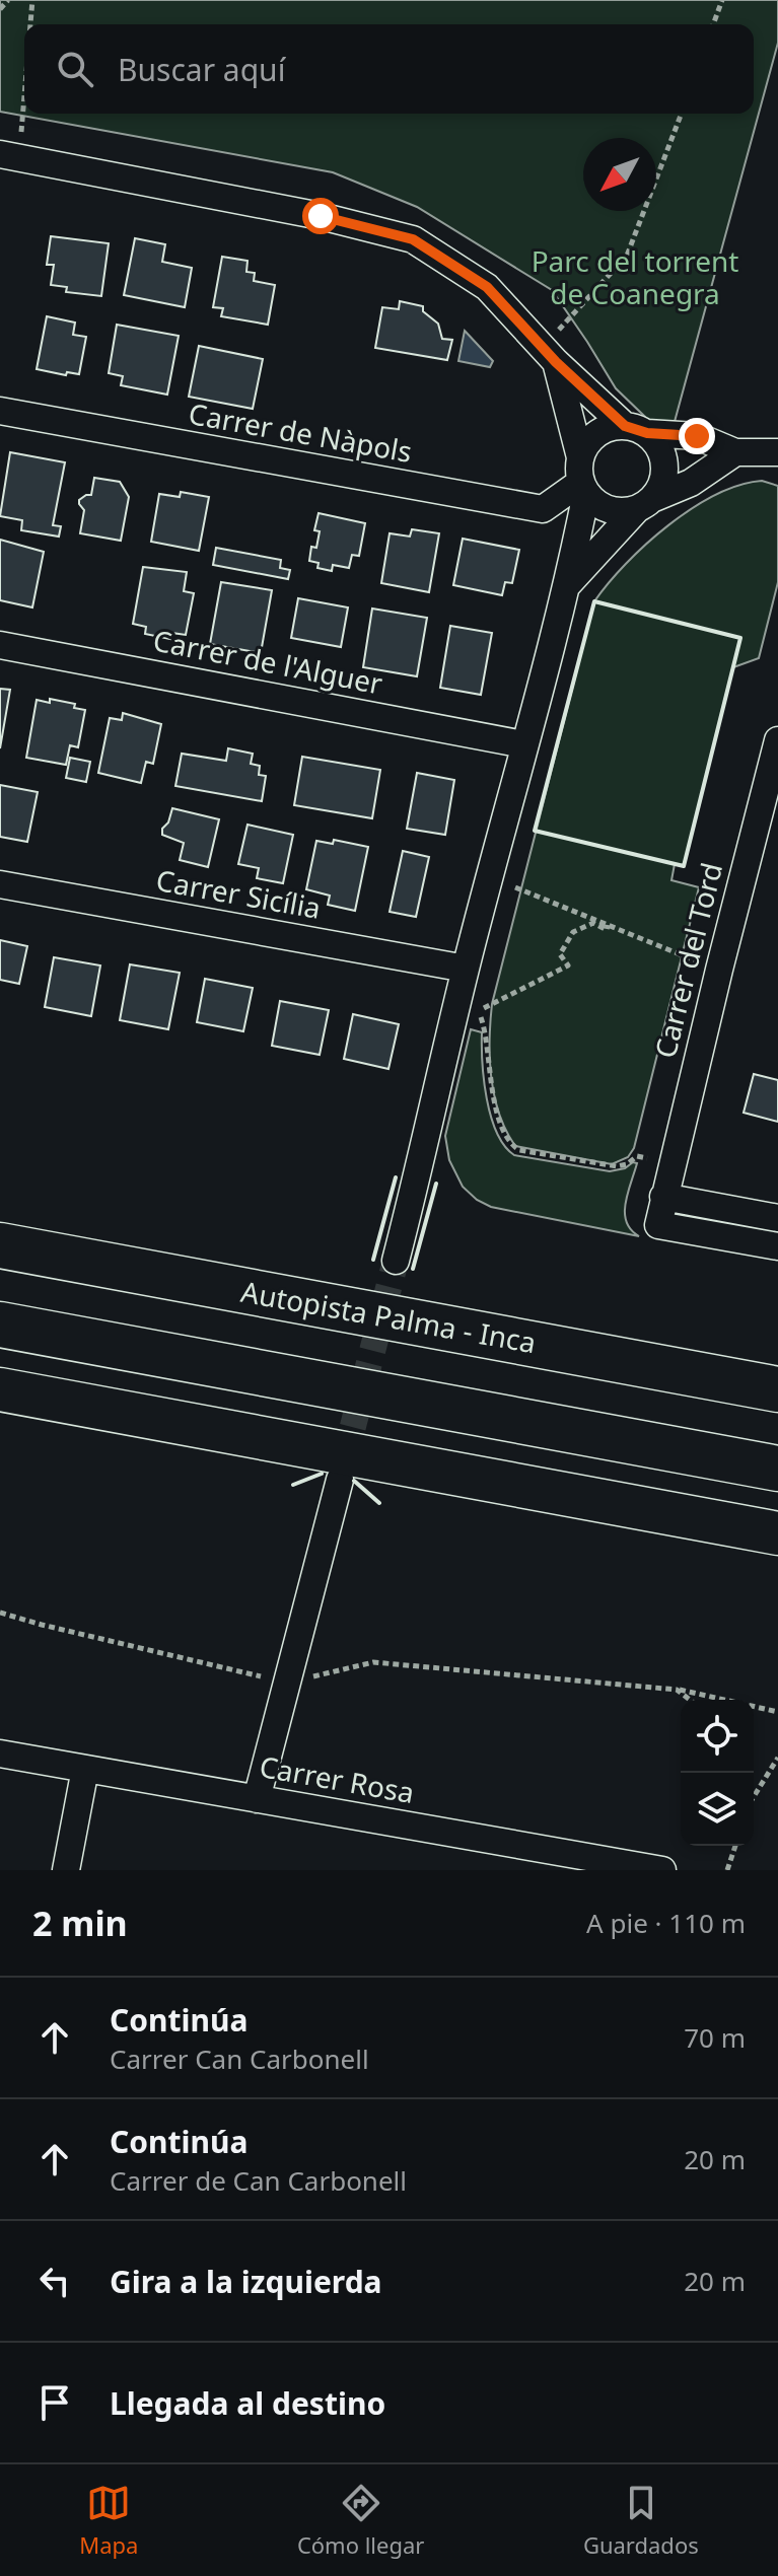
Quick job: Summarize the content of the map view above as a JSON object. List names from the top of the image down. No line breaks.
{"streets":{"highway":["Autopista Palma - Inca"],"street":["Carrer de Nàpols","Carrer de l'Alguer","Carrer Sicília","Carrer del Tord","Carrer Rosa"]},"parks":["Parc del torrent de Coanegra"],"north":"bottom left","page":{"search":"Buscar aquí","heading":["2 min","A pie · 110 m"],"list":[["Continúa","Carrer Can Carbonell","70 m"],["Continúa","Carrer de Can Carbonell","20 m"],["Gira a la izquierda","20 m"],"Llegada al destino"],"nav":["Mapa","Cómo llegar","Guardados"]}}
